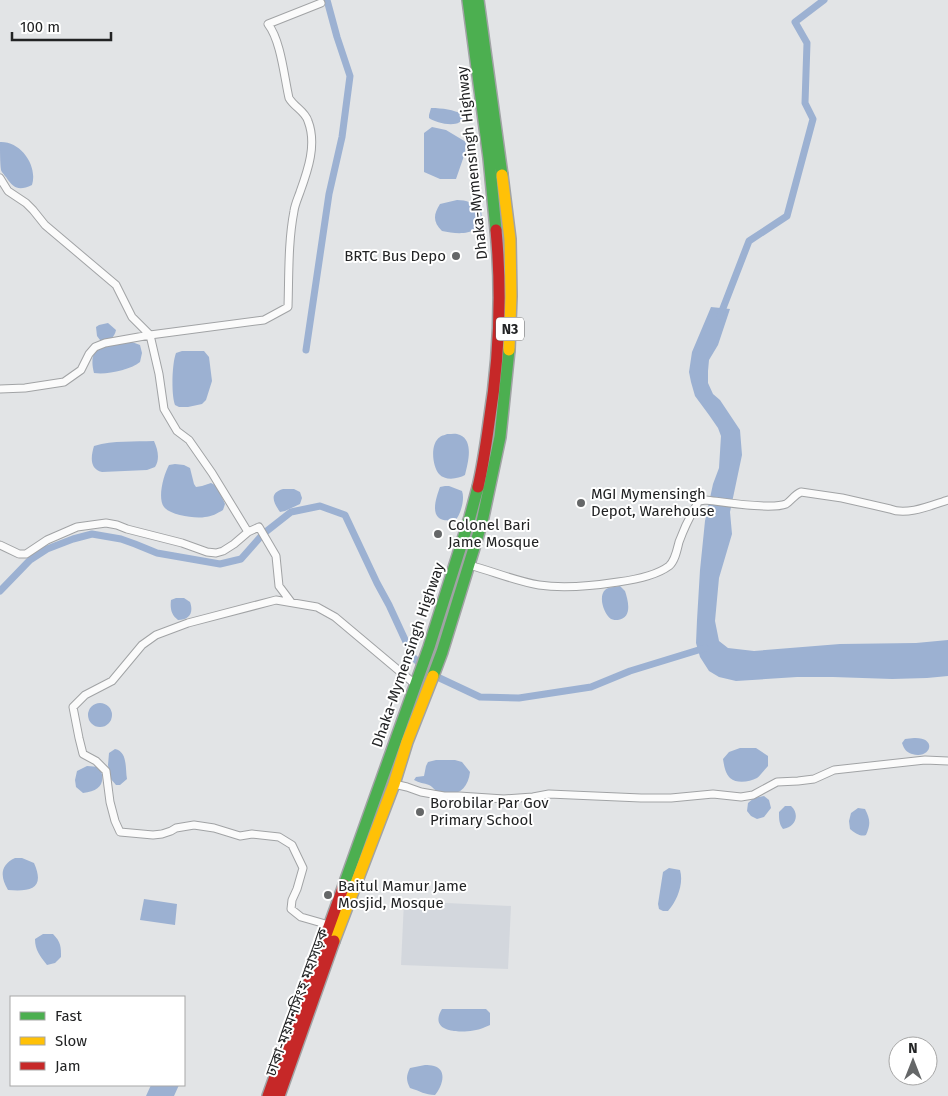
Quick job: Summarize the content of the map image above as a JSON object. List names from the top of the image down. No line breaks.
{"streets":{"highway":["Dhaka-Mymensingh Highway","N3","ঢাকা-ময়মনসিংহ মহাসড়ক"]},"crossings":[["Dhaka-Mymensingh Highway","ঢাকা-ময়মনসিংহ মহাসড়ক"]],"places":["BRTC Bus Depo","MGI Mymensingh Depot, Warehouse","Colonel Bari Jame Mosque","Borobilar Par Gov Primary School","Baitul Mamur Jame Mosjid, Mosque"],"legend":["Fast","Slow","Jam"],"scale_bar":"100 m","north":"top"}
